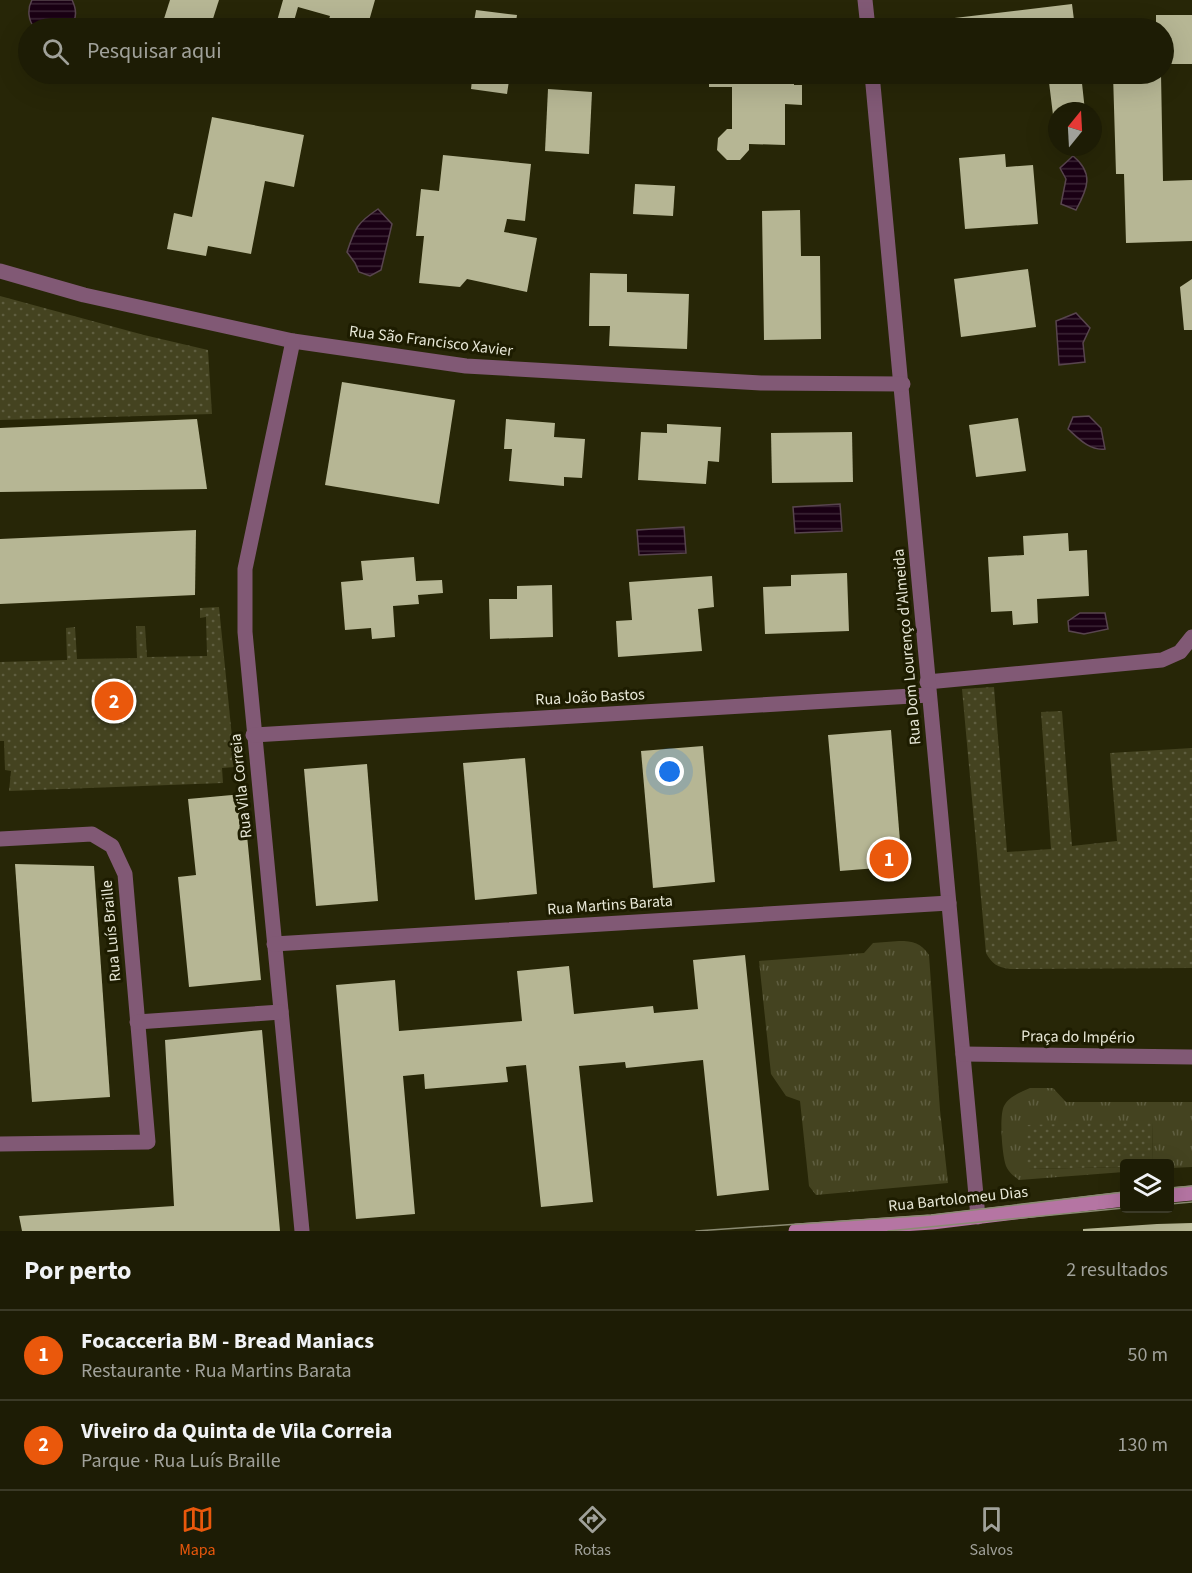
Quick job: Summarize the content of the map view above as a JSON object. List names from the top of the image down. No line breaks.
{"streets":{"street":["Rua São Francisco Xavier","Rua Dom Lourenço d'Almeida","Rua João Bastos","Rua Vila Correia","Rua Martins Barata","Rua Luís Braille","Praça do Império","Rua Bartolomeu Dias"]},"crossings":[["Rua São Francisco Xavier","Rua Dom Lourenço d'Almeida"],["Rua São Francisco Xavier","Rua Vila Correia"],["Rua Dom Lourenço d'Almeida","Rua João Bastos"],["Rua Dom Lourenço d'Almeida","Rua Martins Barata"],["Rua Dom Lourenço d'Almeida","Praça do Império"],["Rua Dom Lourenço d'Almeida","Rua Bartolomeu Dias"],["Rua João Bastos","Rua Vila Correia"],["Rua Vila Correia","Rua Martins Barata"]],"north":"top","page":{"search":"Pesquisar aqui","pins":["2","1"],"heading":["Por perto","2 resultados"],"list":[{"mark":"1","name":"Focacceria BM - Bread Maniacs","note":"Restaurante · Rua Martins Barata","value":"50 m"},{"mark":"2","name":"Viveiro da Quinta de Vila Correia","note":"Parque · Rua Luís Braille","value":"130 m"}],"nav":["Mapa","Rotas","Salvos"]}}
